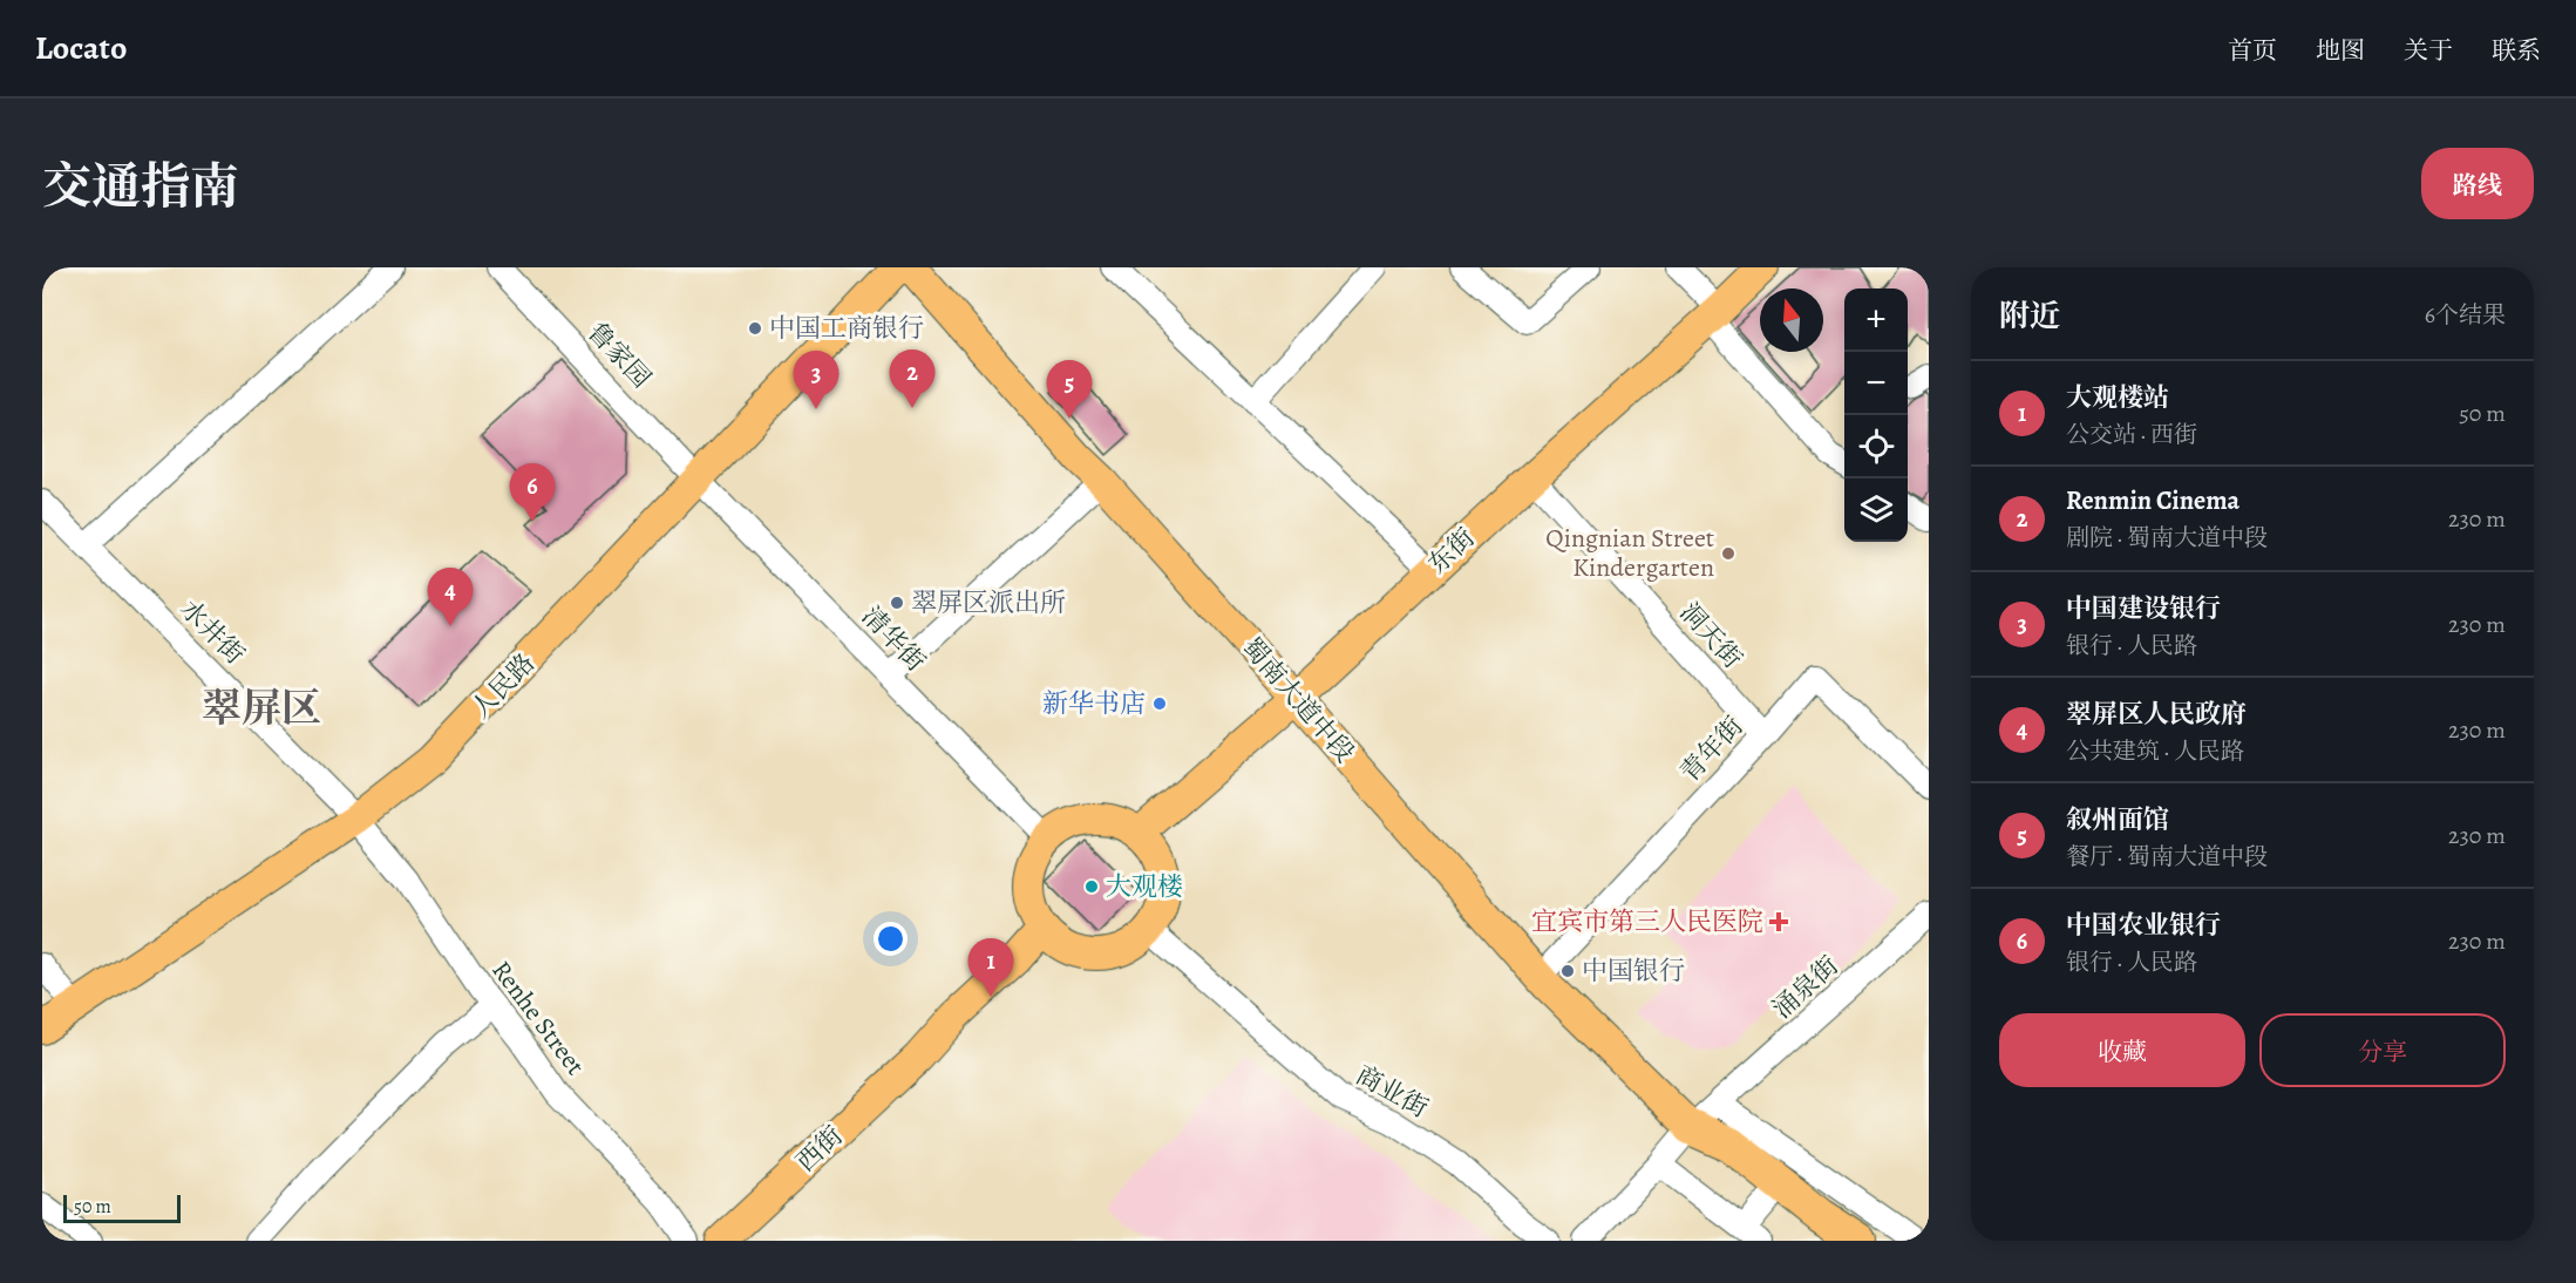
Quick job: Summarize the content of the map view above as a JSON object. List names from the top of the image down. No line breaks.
{"streets":{"main road":["东街","人民路","蜀南大道中段","西街"],"street":["鲁家园","水井街","洞天街","清华街","青年街","涌泉街","Renhe Street","商业街"]},"crossings":[["鲁家园","清华街"],["鲁家园","人民路"],["东街","洞天街"],["东街","清华街"],["东街","蜀南大道中段"],["东街","商业街"],["东街","西街"],["水井街","人民路"],["水井街","Renhe Street"],["洞天街","青年街"],["清华街","人民路"],["清华街","商业街"],["清华街","西街"],["人民路","Renhe Street"],["蜀南大道中段","青年街"],["蜀南大道中段","涌泉街"],["商业街","西街"]],"districts":["翠屏区"],"places":{"other":["中国工商银行","Qingnian Street Kindergarten","翠屏区派出所","新华书店","大观楼","中国银行"],"health":["宜宾市第三人民医院"]},"scale_bar":"50 m","north":"top","page":{"header":"Locato","nav":["首页","地图","关于","联系"],"title":"交通指南","buttons":["路线",["收藏","分享"]],"heading":["附近","6个结果"],"map_buttons":["+","−"],"pins":["2","3","5","6","4","1"],"list":[{"mark":"1","name":"大观楼站","note":"公交站 · 西街","value":"50 m"},{"mark":"2","name":"Renmin Cinema","note":"剧院 · 蜀南大道中段","value":"230 m"},{"mark":"3","name":"中国建设银行","note":"银行 · 人民路","value":"230 m"},{"mark":"4","name":"翠屏区人民政府","note":"公共建筑 · 人民路","value":"230 m"},{"mark":"5","name":"叙州面馆","note":"餐厅 · 蜀南大道中段","value":"230 m"},{"mark":"6","name":"中国农业银行","note":"银行 · 人民路","value":"230 m"}],"scale":"50 m"}}
